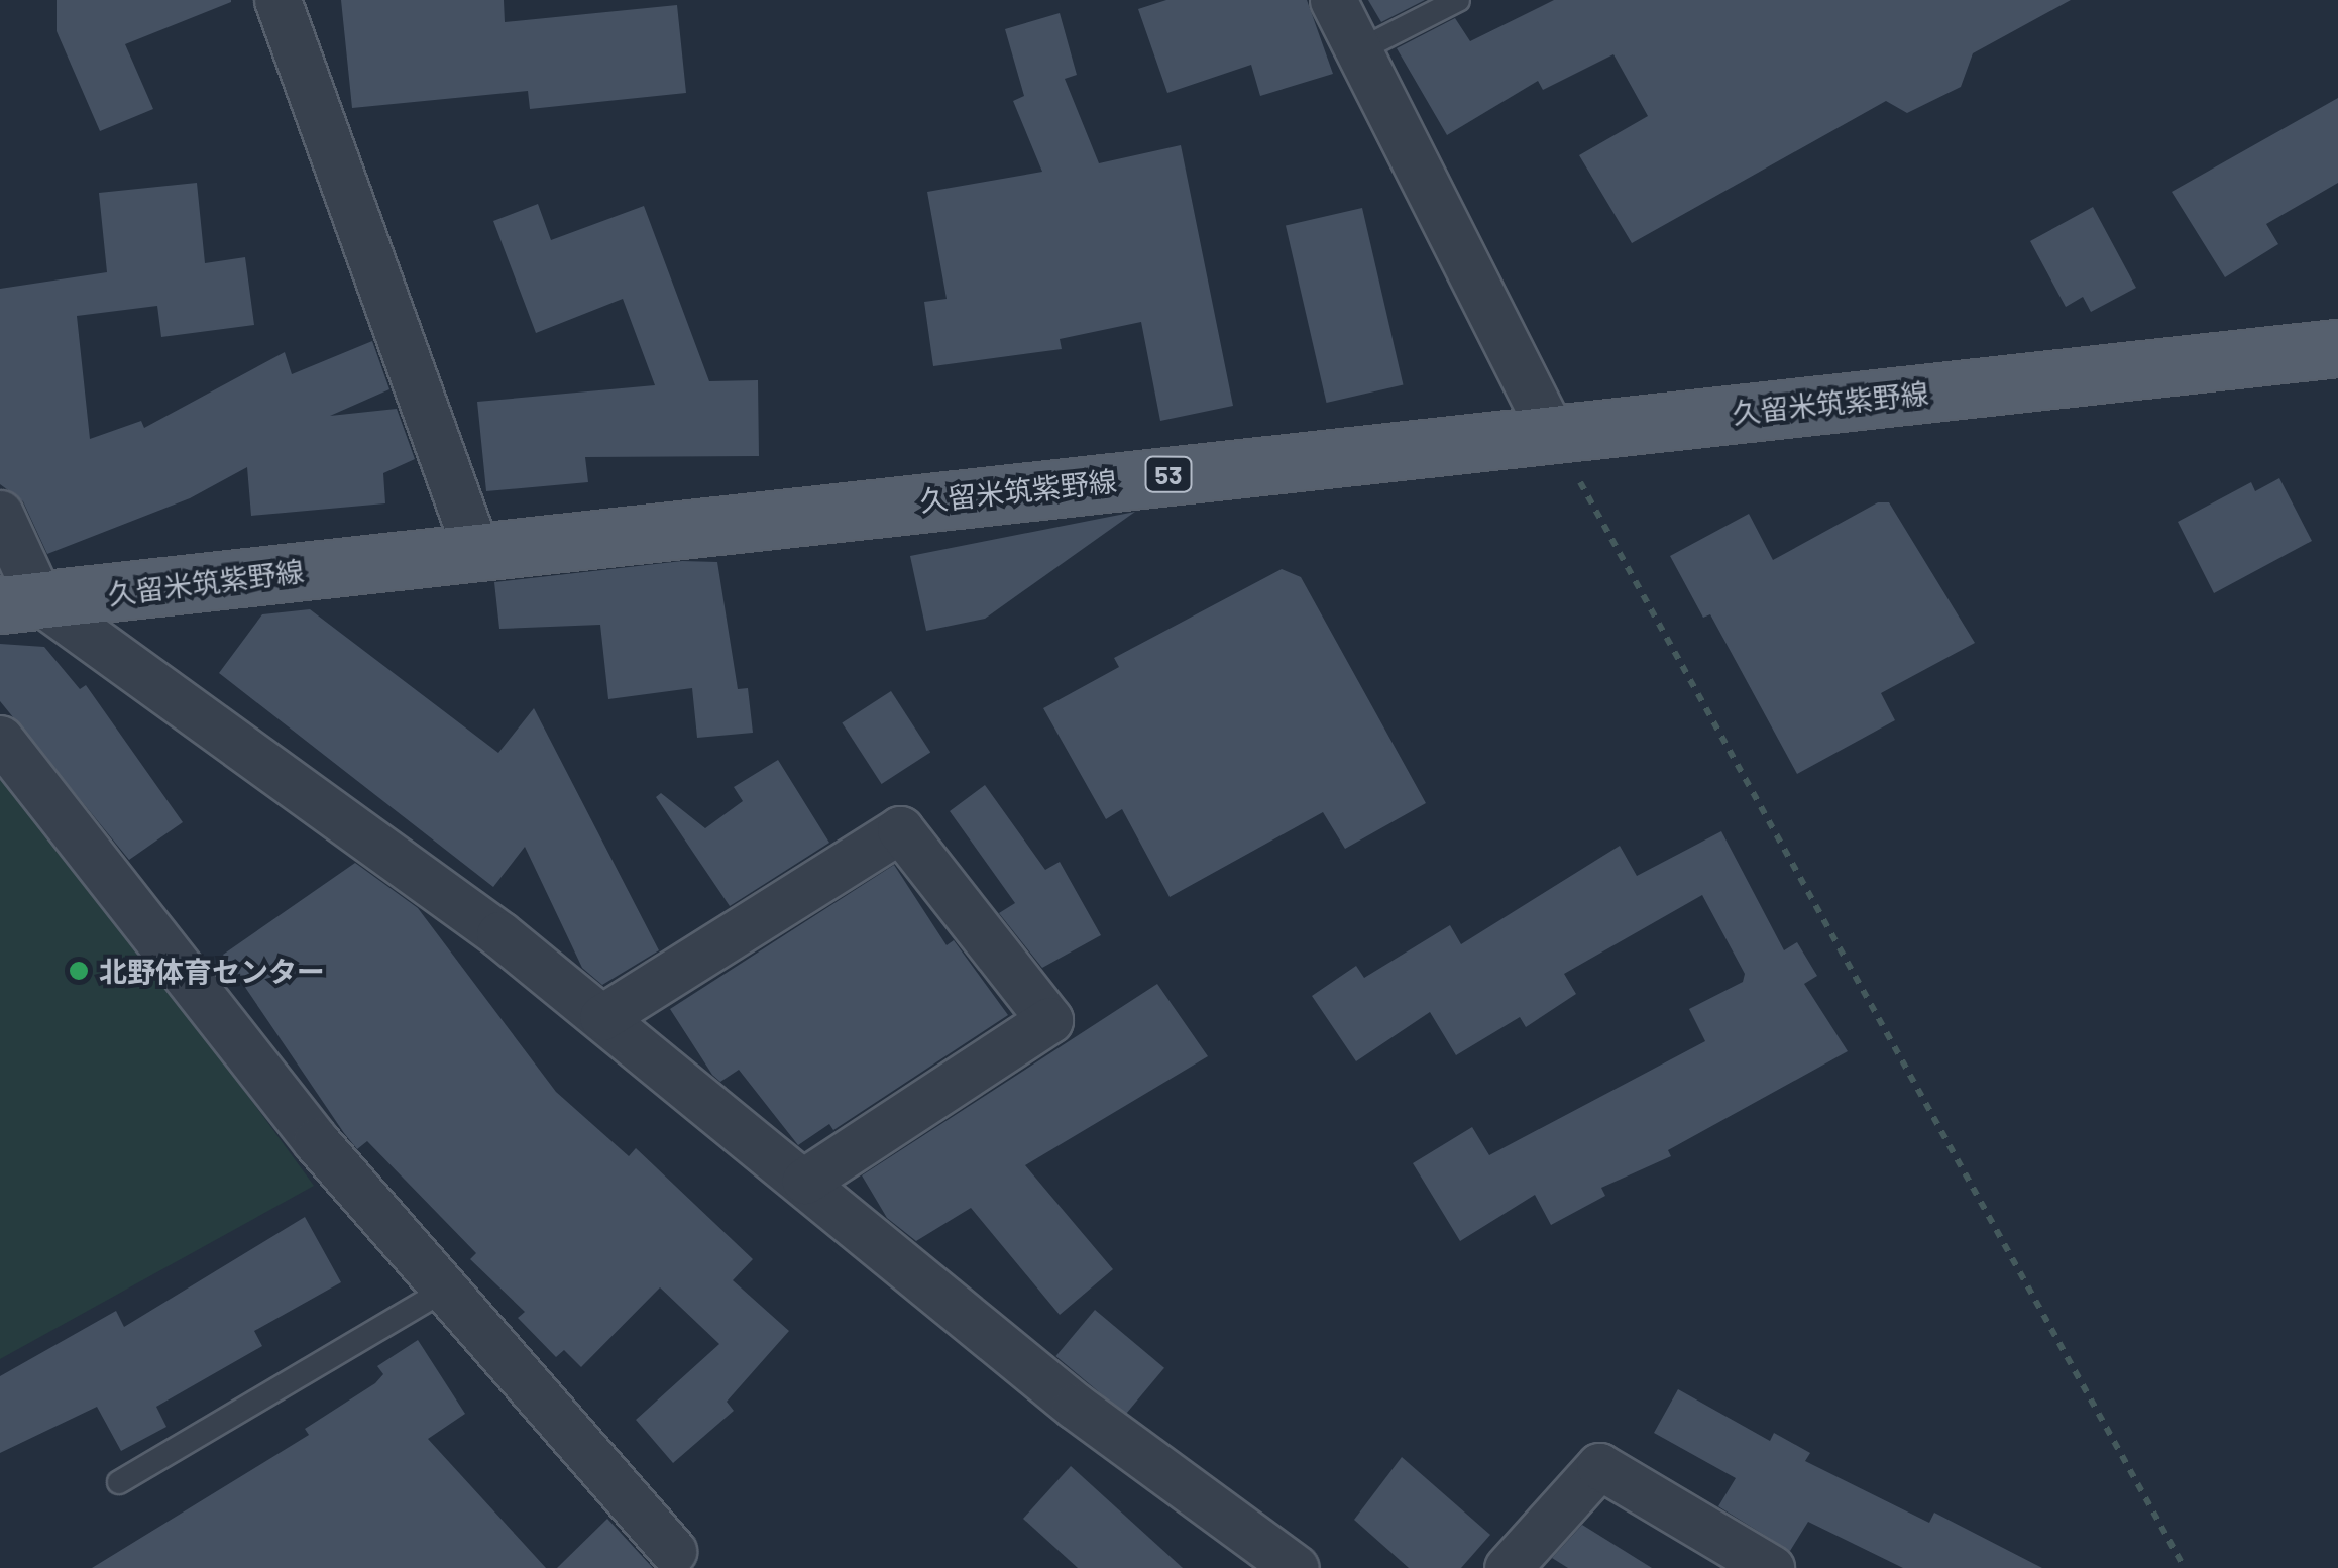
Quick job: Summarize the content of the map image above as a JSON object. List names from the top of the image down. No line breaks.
{"streets":{"main road":["久留米筑紫野線","53"]},"places":["北野体育センター"]}
